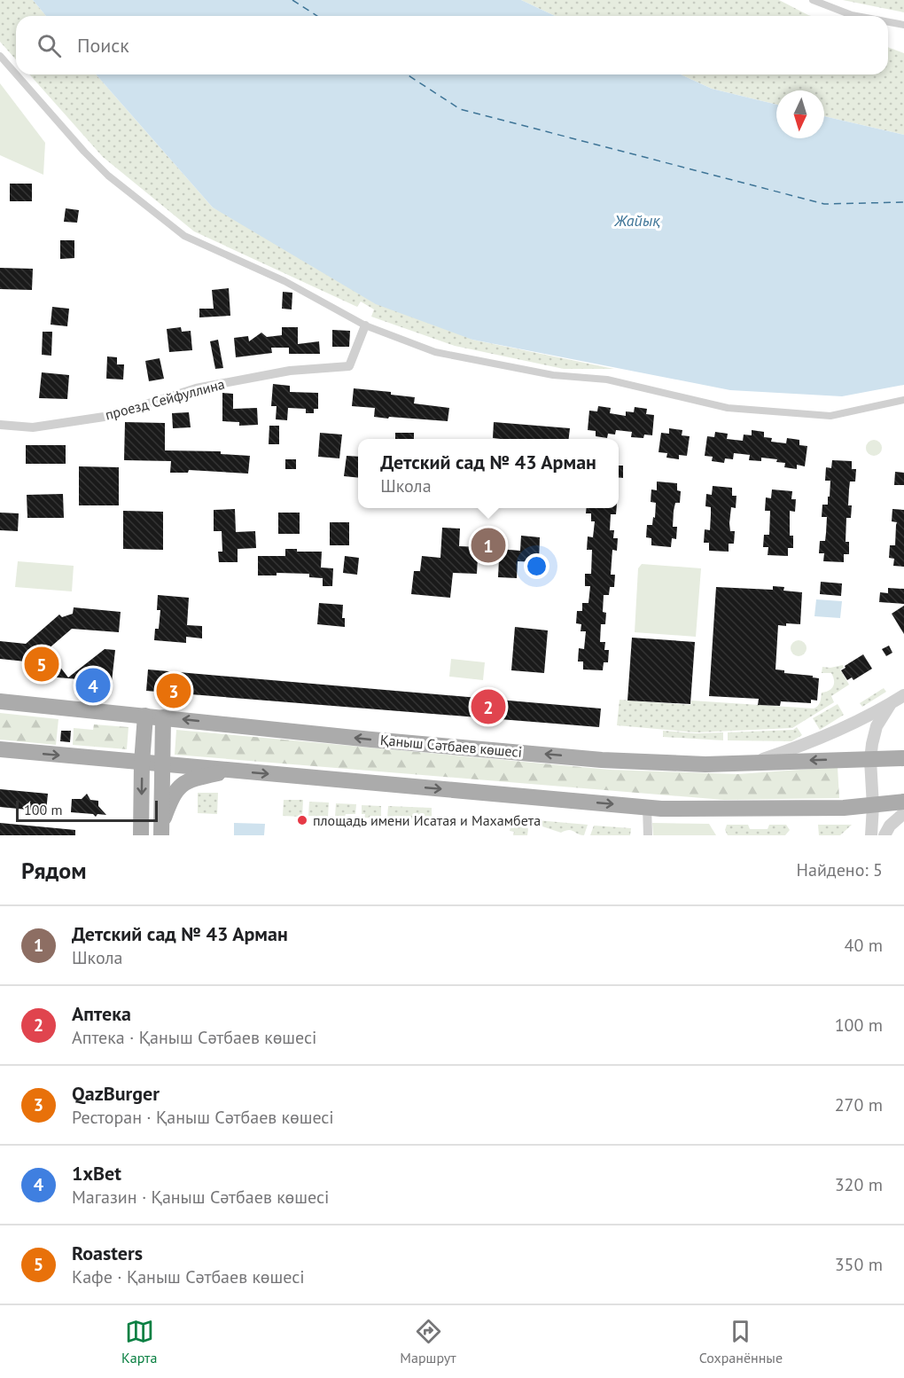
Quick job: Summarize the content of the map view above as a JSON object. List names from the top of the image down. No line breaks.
{"streets":{"main road":["Қаныш Сәтбаев көшесі"],"street":["проезд Сейфуллина"]},"water":["Жайық"],"places":["площадь имени Исатая и Махамбета"],"scale_bar":"100 m","north":"bottom","page":{"search":"Поиск","popup":["Детский сад № 43 Арман","Школа"],"pins":["1","5","4","3","2"],"scale":"100 m","heading":["Рядом","Найдено: 5"],"list":[{"mark":"1","name":"Детский сад № 43 Арман","note":"Школа","value":"40 m"},{"mark":"2","name":"Аптека","note":"Аптека · Қаныш Сәтбаев көшесі","value":"100 m"},{"mark":"3","name":"QazBurger","note":"Ресторан · Қаныш Сәтбаев көшесі","value":"270 m"},{"mark":"4","name":"1xBet","note":"Магазин · Қаныш Сәтбаев көшесі","value":"320 m"},{"mark":"5","name":"Roasters","note":"Кафе · Қаныш Сәтбаев көшесі","value":"350 m"}],"nav":["Карта","Маршрут","Сохранённые"]}}
